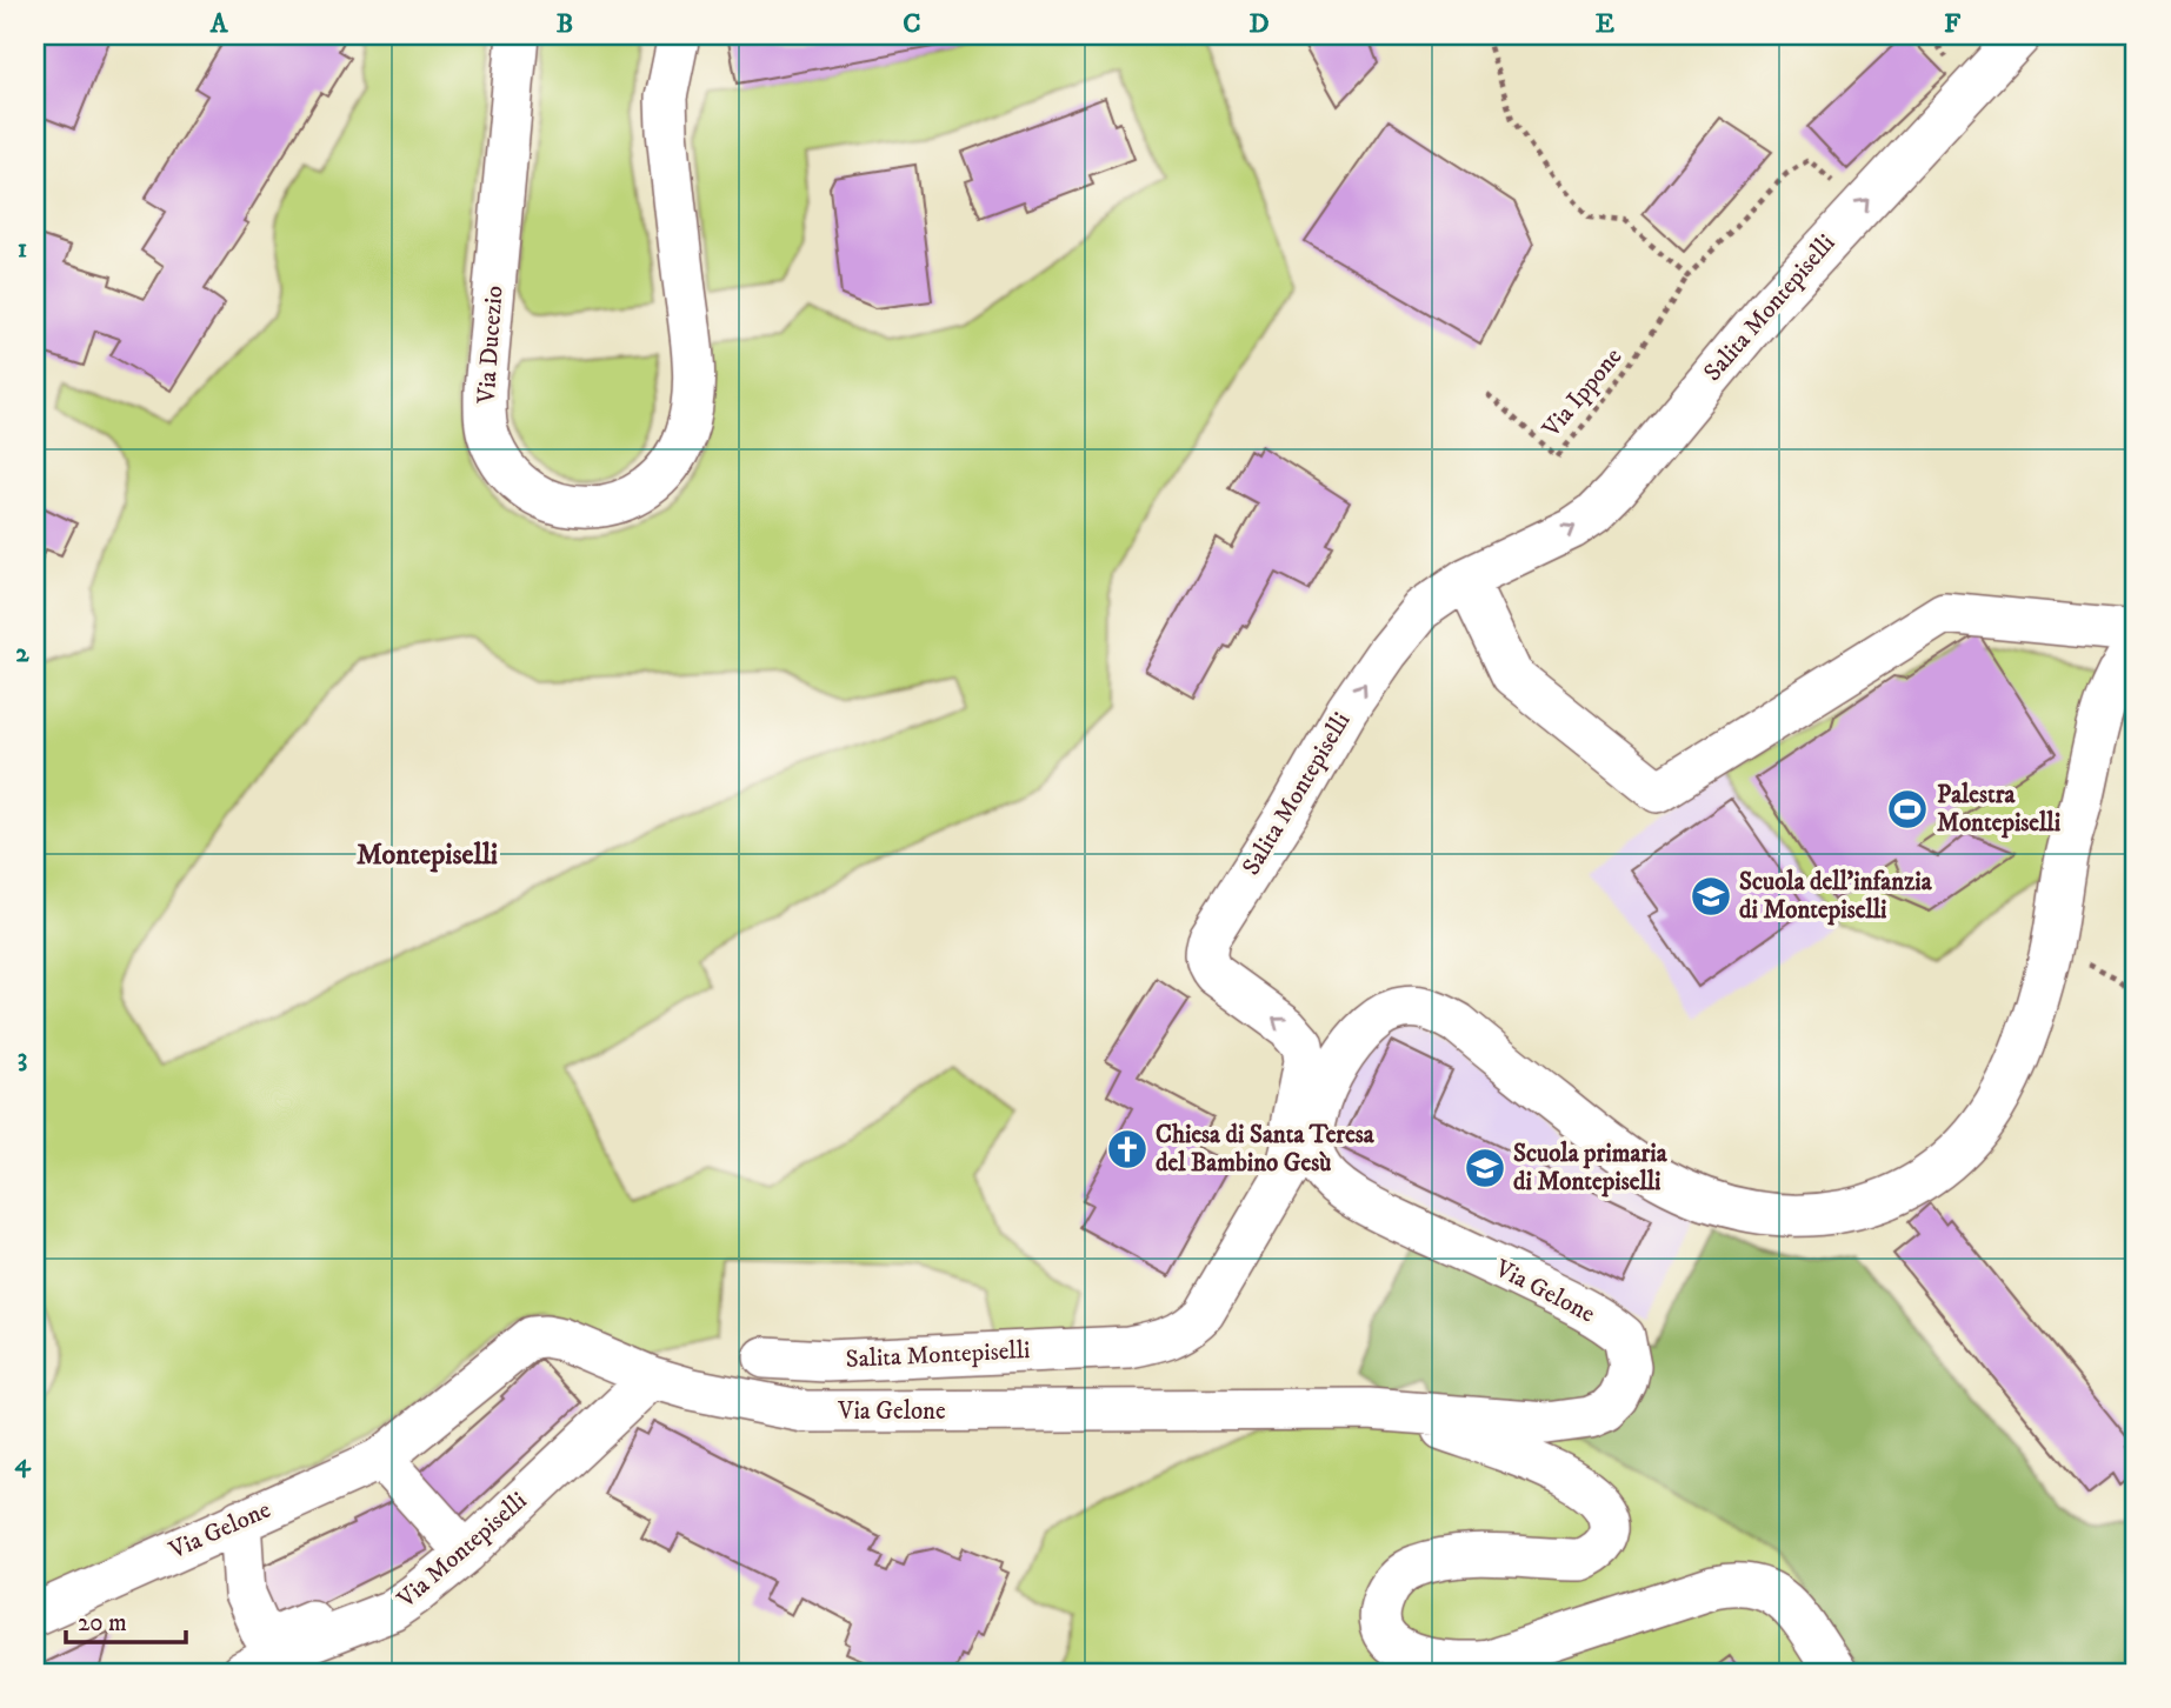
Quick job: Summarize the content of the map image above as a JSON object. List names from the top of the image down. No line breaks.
{"streets":{"street":["Salita Montepiselli","Via Ducezio","Via Gelone","Via Montepiselli"],"path":["Via Ippone"]},"crossings":[["Salita Montepiselli","Via Gelone"],["Via Gelone","Via Montepiselli"]],"one_way":["Salita Montepiselli"],"districts":["Montepiselli"],"places":{"sports":["Palestra Montepiselli"],"school or university":["Scuola dell'infanzia di Montepiselli","Scuola primaria di Montepiselli"],"church":["Chiesa di Santa Teresa del Bambino Gesù"]},"scale_bar":"20 m","grid":{"columns":["A","B","C","D","E","F"],"rows":["1","2","3","4"]}}
